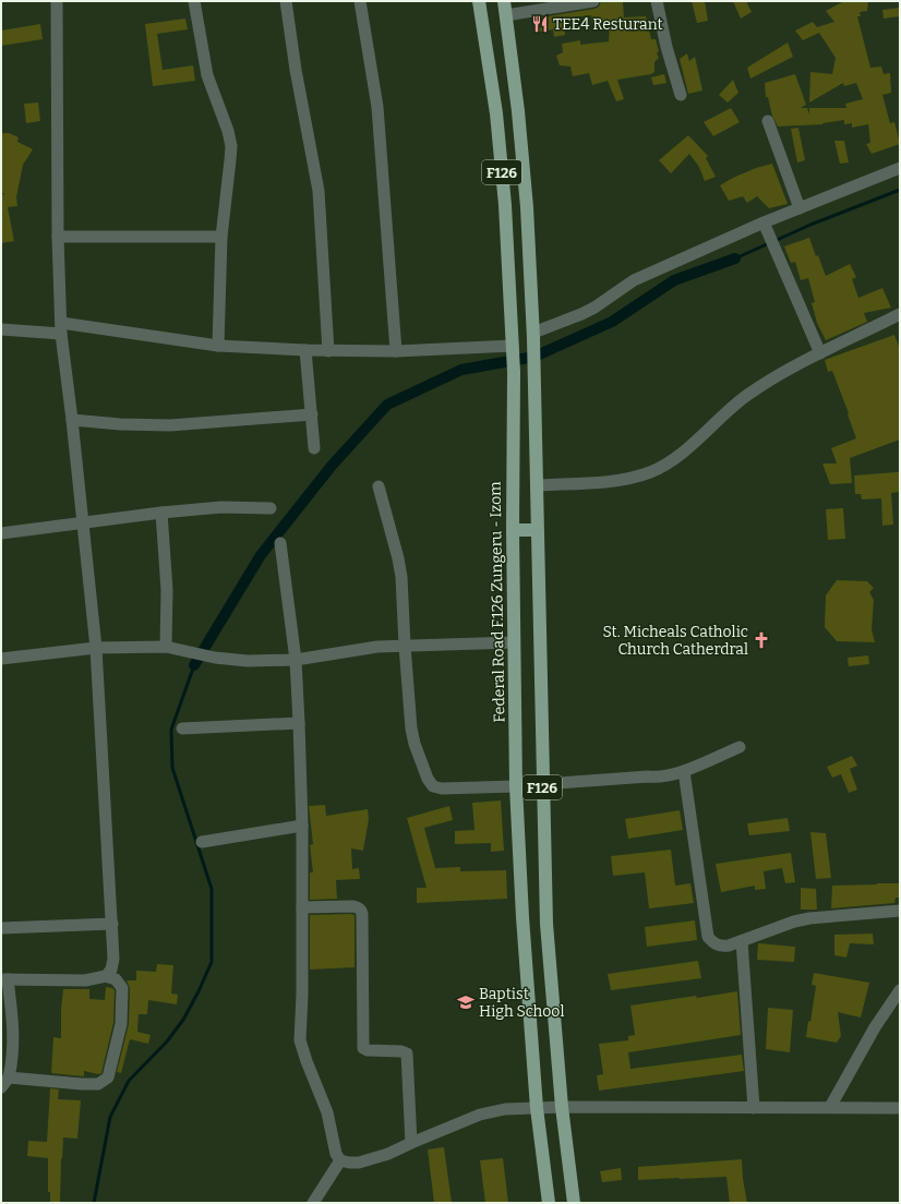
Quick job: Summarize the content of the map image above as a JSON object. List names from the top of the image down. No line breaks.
{"streets":{"main road":["F126","Federal Road F.126 Zungeru - Izom"]},"places":{"restaurant":["TEE4 Resturant"],"church":["St. Micheals Catholic Church Catherdral"],"school or university":["Baptist High School"]}}
